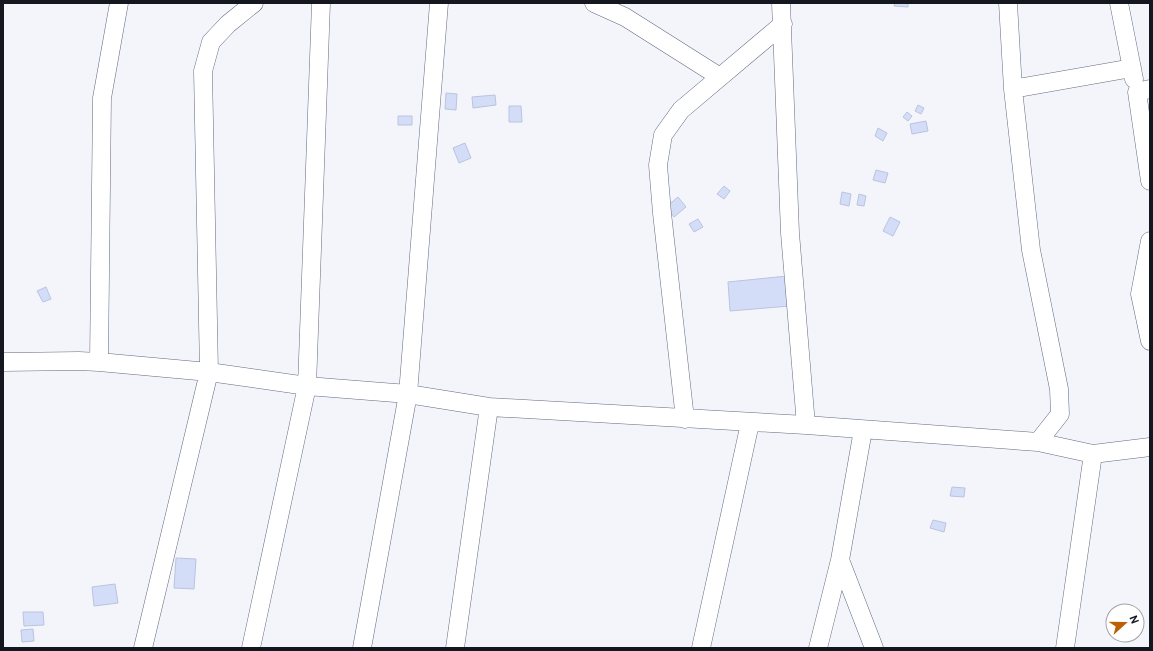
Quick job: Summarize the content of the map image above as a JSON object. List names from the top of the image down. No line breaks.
{"north":"right"}
